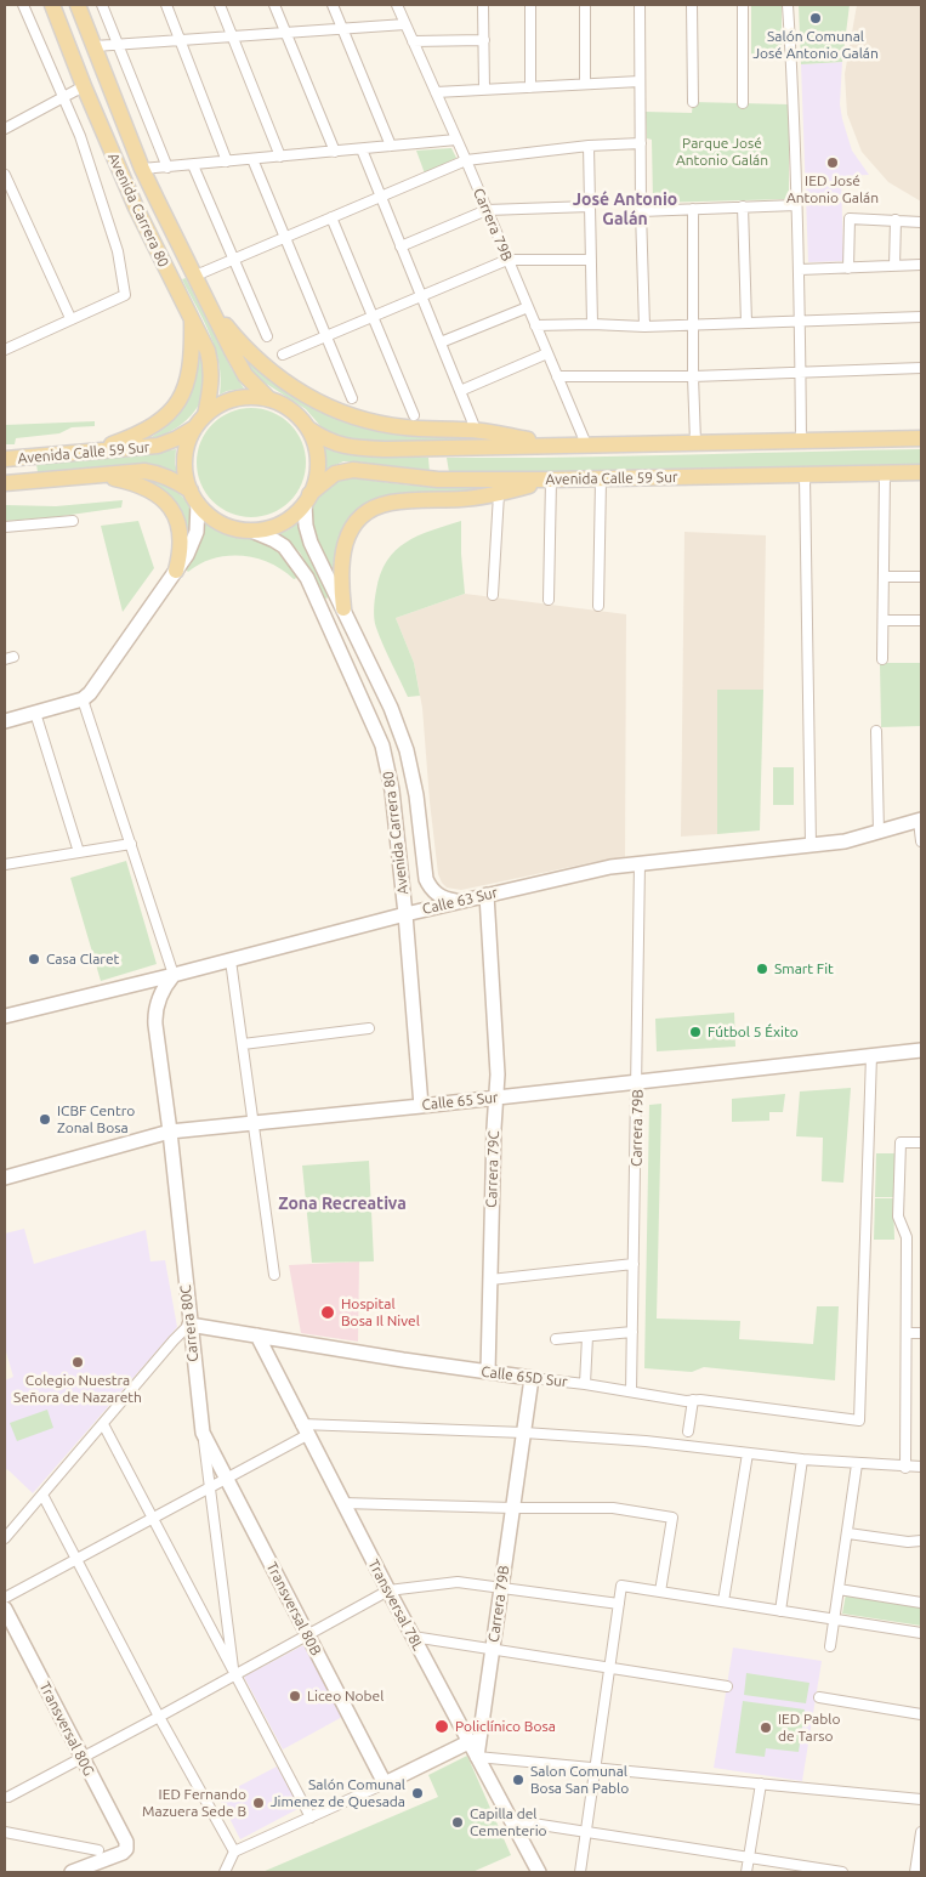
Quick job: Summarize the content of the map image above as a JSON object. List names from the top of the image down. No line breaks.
{"streets":{"main road":["Avenida Carrera 80","Avenida Calle 59 Sur"],"street":["Carrera 79B","Calle 63 Sur","Calle 65 Sur","Carrera 79C","Carrera 80C","Calle 65D Sur","Transversal 78L","Transversal 80B","Transversal 80G"]},"crossings":[["Avenida Carrera 80","Avenida Calle 59 Sur"],["Avenida Carrera 80","Calle 63 Sur"],["Avenida Carrera 80","Calle 65 Sur"],["Carrera 79B","Calle 63 Sur"],["Carrera 79B","Calle 65 Sur"],["Carrera 79B","Calle 65D Sur"],["Carrera 79B","Transversal 78L"],["Calle 63 Sur","Carrera 79C"],["Calle 63 Sur","Carrera 80C"],["Calle 65 Sur","Carrera 79C"],["Calle 65 Sur","Carrera 80C"],["Calle 65 Sur","Calle 65D Sur"],["Carrera 79C","Calle 65D Sur"],["Carrera 80C","Calle 65D Sur"],["Carrera 80C","Transversal 80B"],["Calle 65D Sur","Transversal 78L"]],"districts":["José Antonio Galán","Zona Recreativa"],"parks":["Parque José Antonio Galán"],"places":["Salón Comunal José Antonio Galán","IED José Antonio Galán","Casa Claret","Smart Fit","Fútbol 5 Éxito","ICBF Centro Zonal Bosa","Hospital Bosa Il Nivel","Colegio Nuestra Señora de Nazareth","Liceo Nobel","Policlínico Bosa","IED Pablo de Tarso","Salon Comunal Bosa San Pablo","Salón Comunal Jimenez de Quesada","IED Fernando Mazuera Sede B","Capilla del Cementerio"]}
